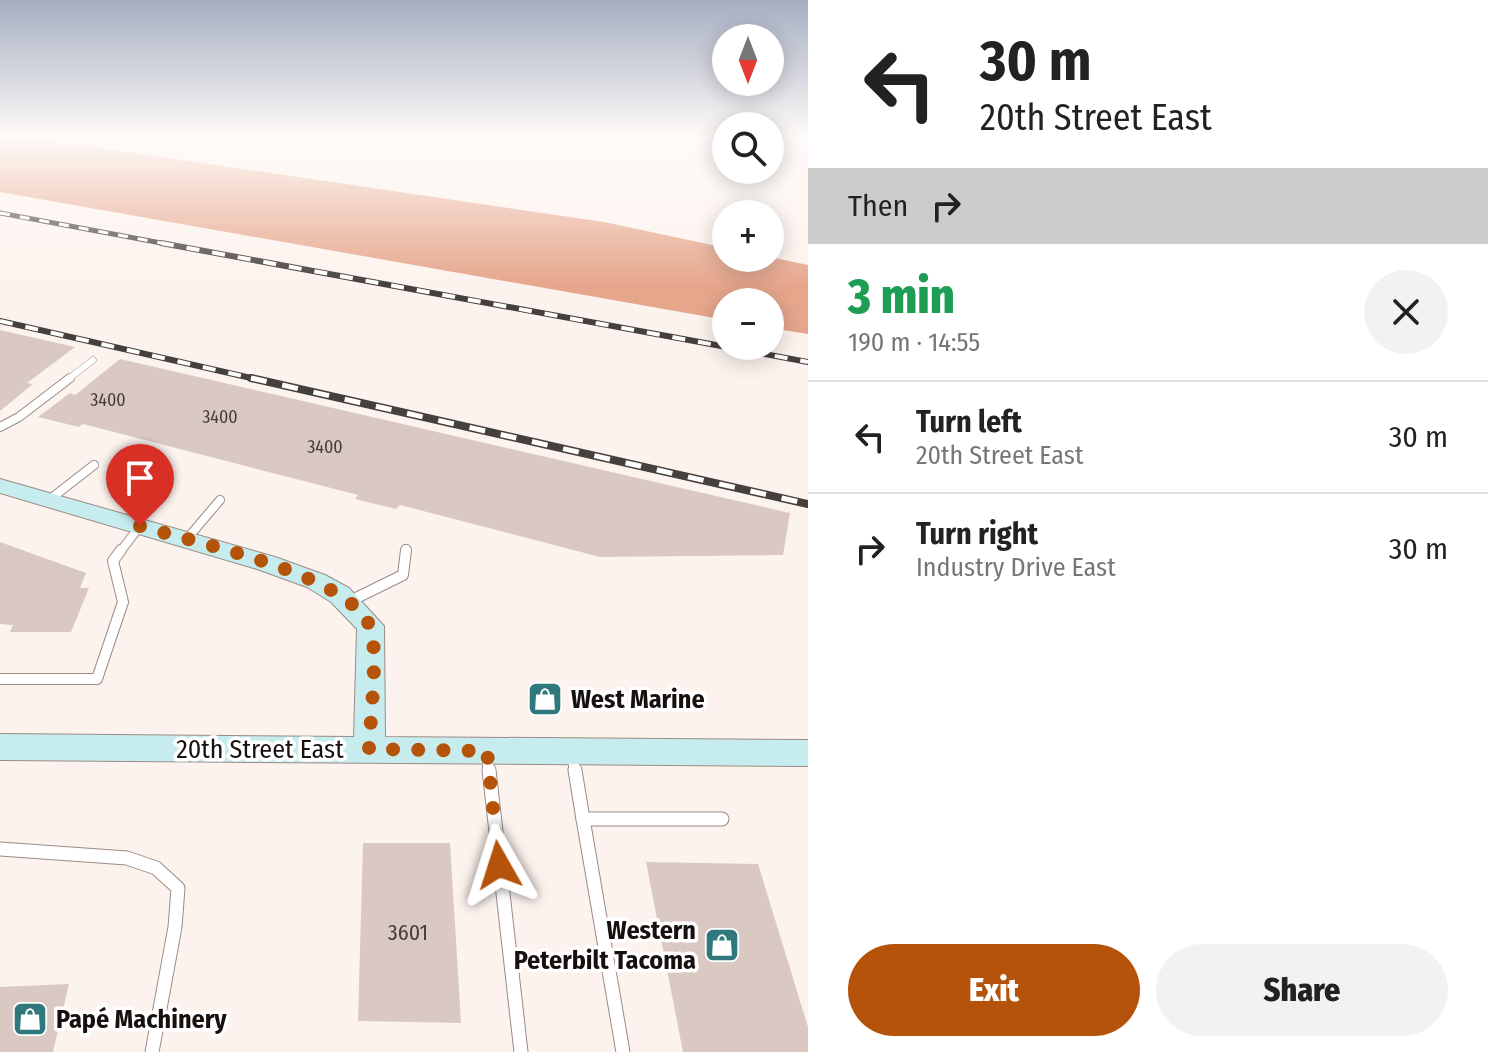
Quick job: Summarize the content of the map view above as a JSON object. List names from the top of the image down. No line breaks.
{"streets":{"main road":["20th Street East"]},"places":{"shop":["West Marine","Western Peterbilt Tacoma","Papé Machinery"]},"house_numbers":["3400","3400","3400","3601"],"north":"bottom","page":{"turn":["30 m","20th Street East"],"map_buttons":["+","−"],"then":"Then","heading":["3 min","190 m · 14:55"],"list":[{"name":"Turn left","note":"20th Street East","value":"30 m"},{"name":"Turn right","note":"Industry Drive East","value":"30 m"}],"buttons":["Exit","Share"]}}
